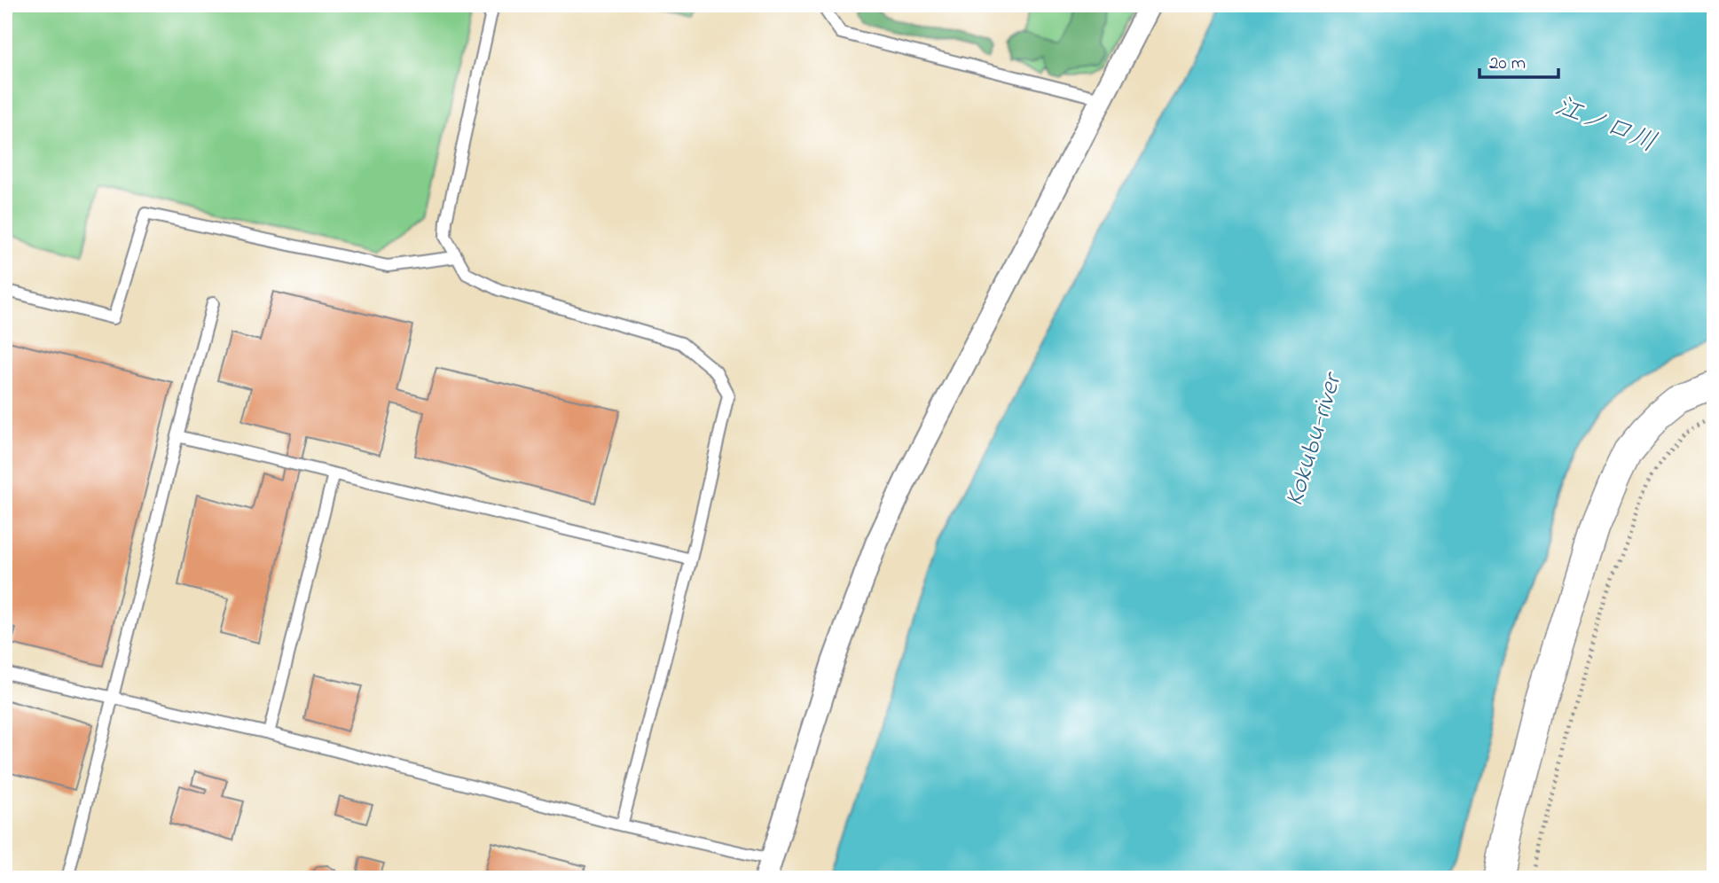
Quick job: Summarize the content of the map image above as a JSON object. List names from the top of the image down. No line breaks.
{"water":["江ノ口川","Kokubu-river"],"scale_bar":"20 m"}
